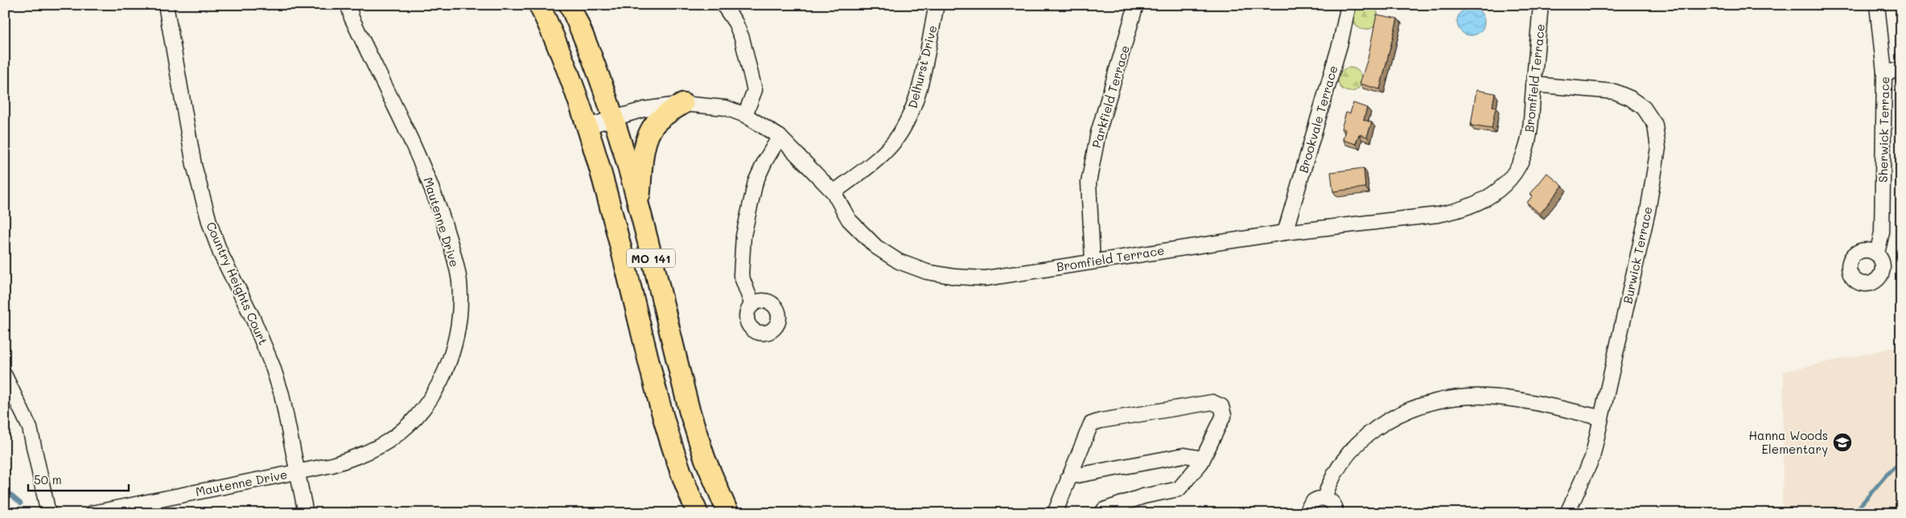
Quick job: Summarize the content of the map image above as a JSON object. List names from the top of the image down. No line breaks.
{"streets":{"highway":["MO 141"],"street":["Delhurst Drive","Bromfield Terrace","Parkfield Terrace","Brookvale Terrace","Sherwick Terrace","Mautenne Drive","Burwick Terrace","Country Heights Court"]},"crossings":[["Delhurst Drive","Bromfield Terrace"],["Bromfield Terrace","Parkfield Terrace"],["Bromfield Terrace","Brookvale Terrace"],["Bromfield Terrace","Burwick Terrace"],["Bromfield Terrace","MO 141"],["Mautenne Drive","Country Heights Court"]],"places":{"school or university":["Hanna Woods Elementary"]},"scale_bar":"50 m"}
